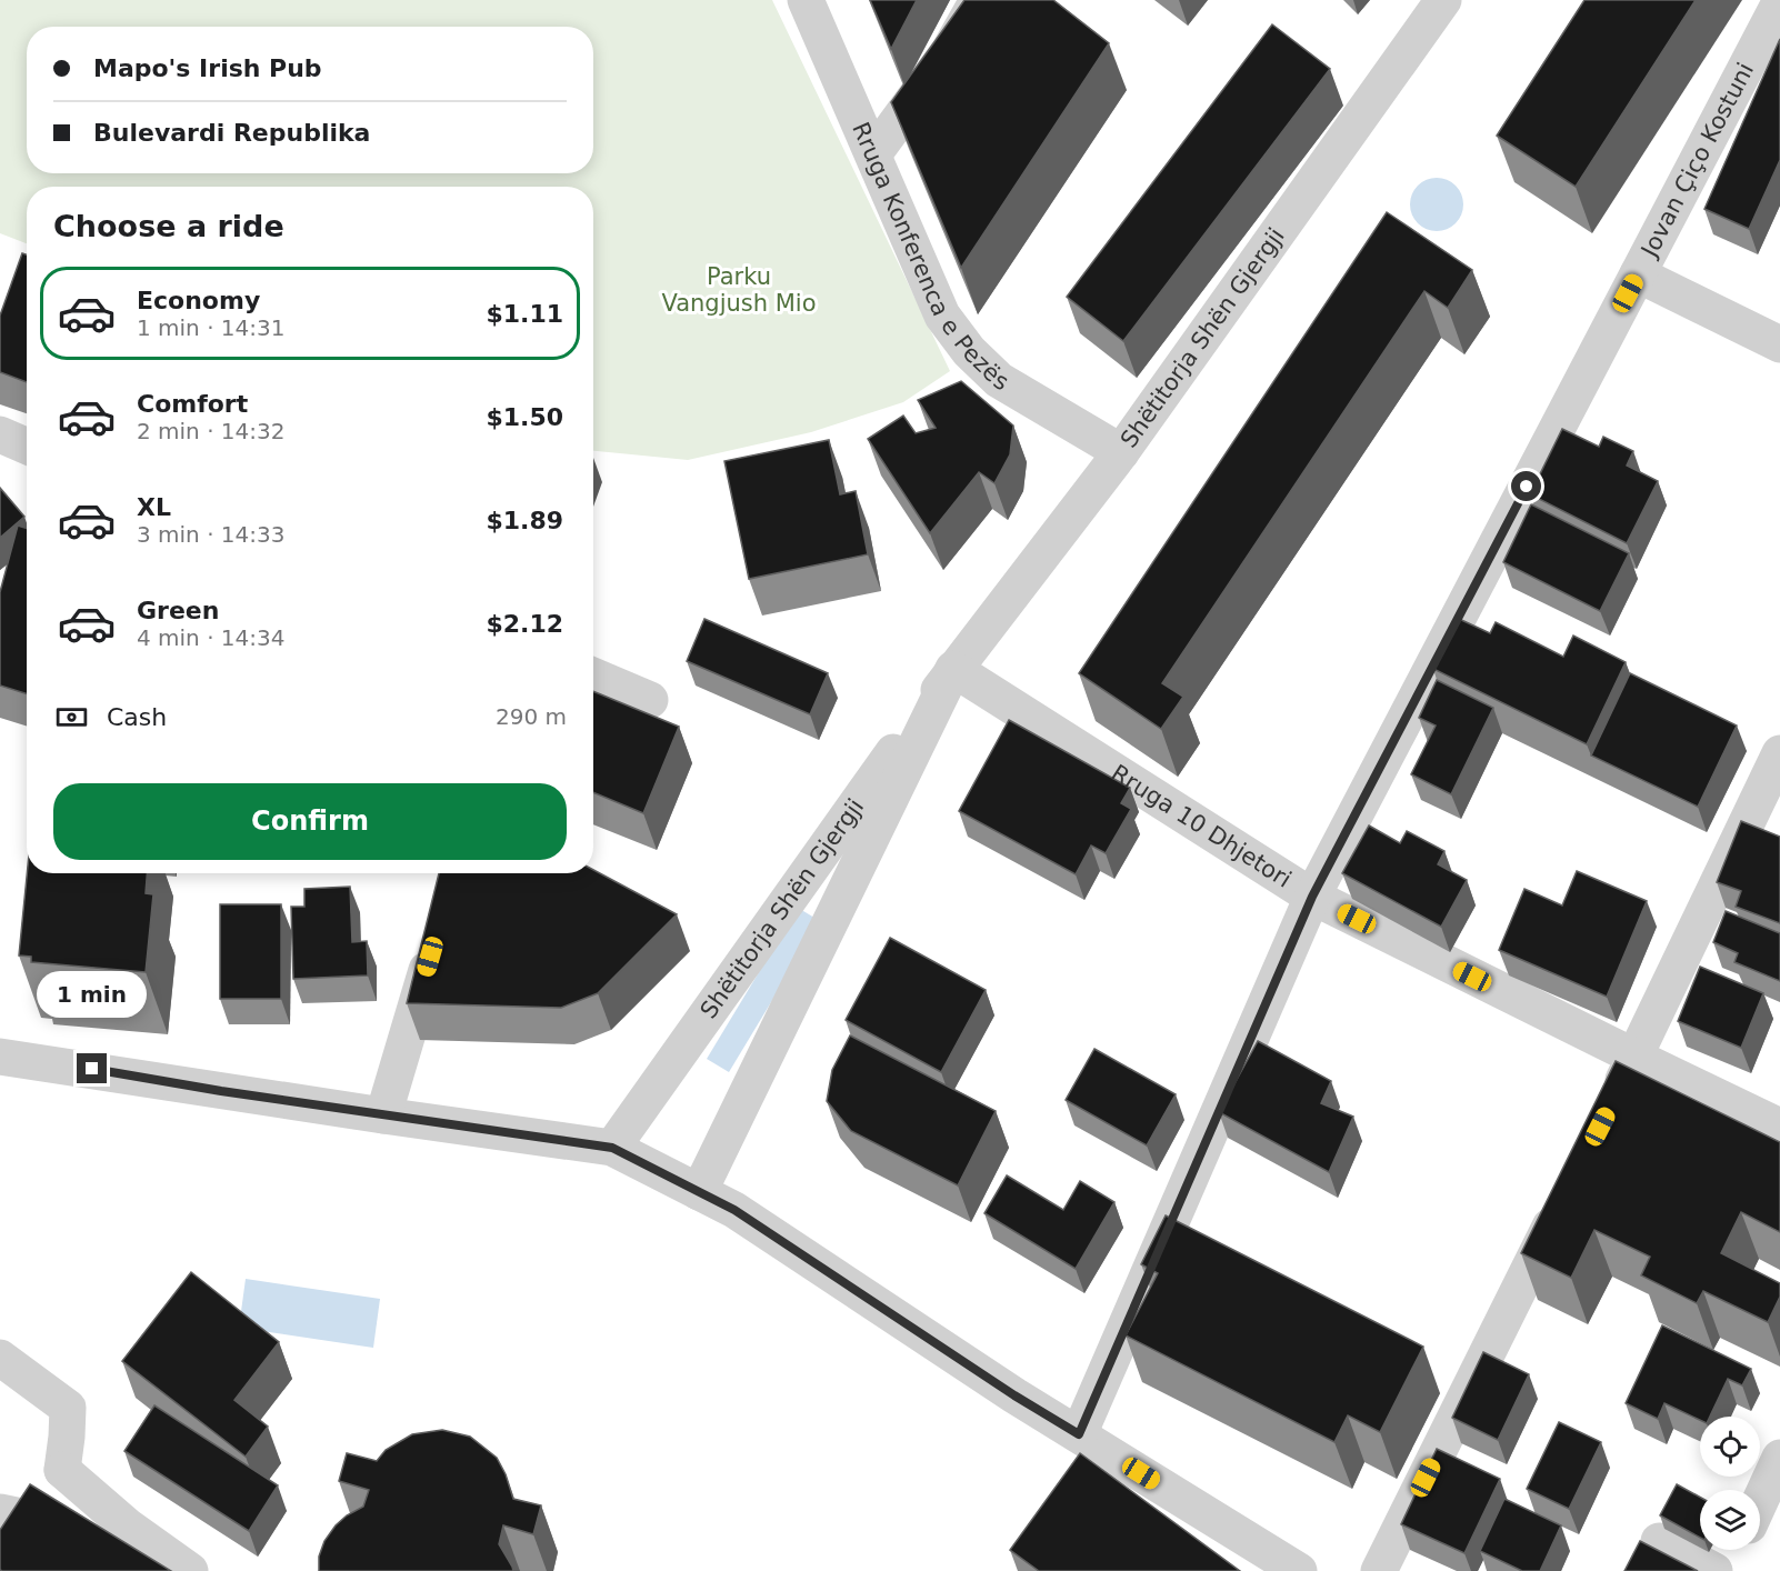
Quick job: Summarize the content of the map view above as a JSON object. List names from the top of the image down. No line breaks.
{"streets":{"street":["Jovan Çiço Kostuni","Rruga Konferenca e Pezës","Shëtitorja Shën Gjergji","Rruga 10 Dhjetori"]},"crossings":[["Jovan Çiço Kostuni","Rruga 10 Dhjetori"],["Rruga Konferenca e Pezës","Shëtitorja Shën Gjergji"],["Shëtitorja Shën Gjergji","Rruga 10 Dhjetori"]],"parks":["Parku Vangjush Mio"],"page":{"banner":["Mapo's Irish Pub","Bulevardi Republika"],"heading":"Choose a ride","list":[{"name":"Economy","note":"1 min · 14:31","value":"$1.11"},{"name":"Comfort","note":"2 min · 14:32","value":"$1.50"},{"name":"XL","note":"3 min · 14:33","value":"$1.89"},{"name":"Green","note":"4 min · 14:34","value":"$2.12"}],"pay":["Cash","290 m"],"buttons":"Confirm","bubble":"1 min"}}
